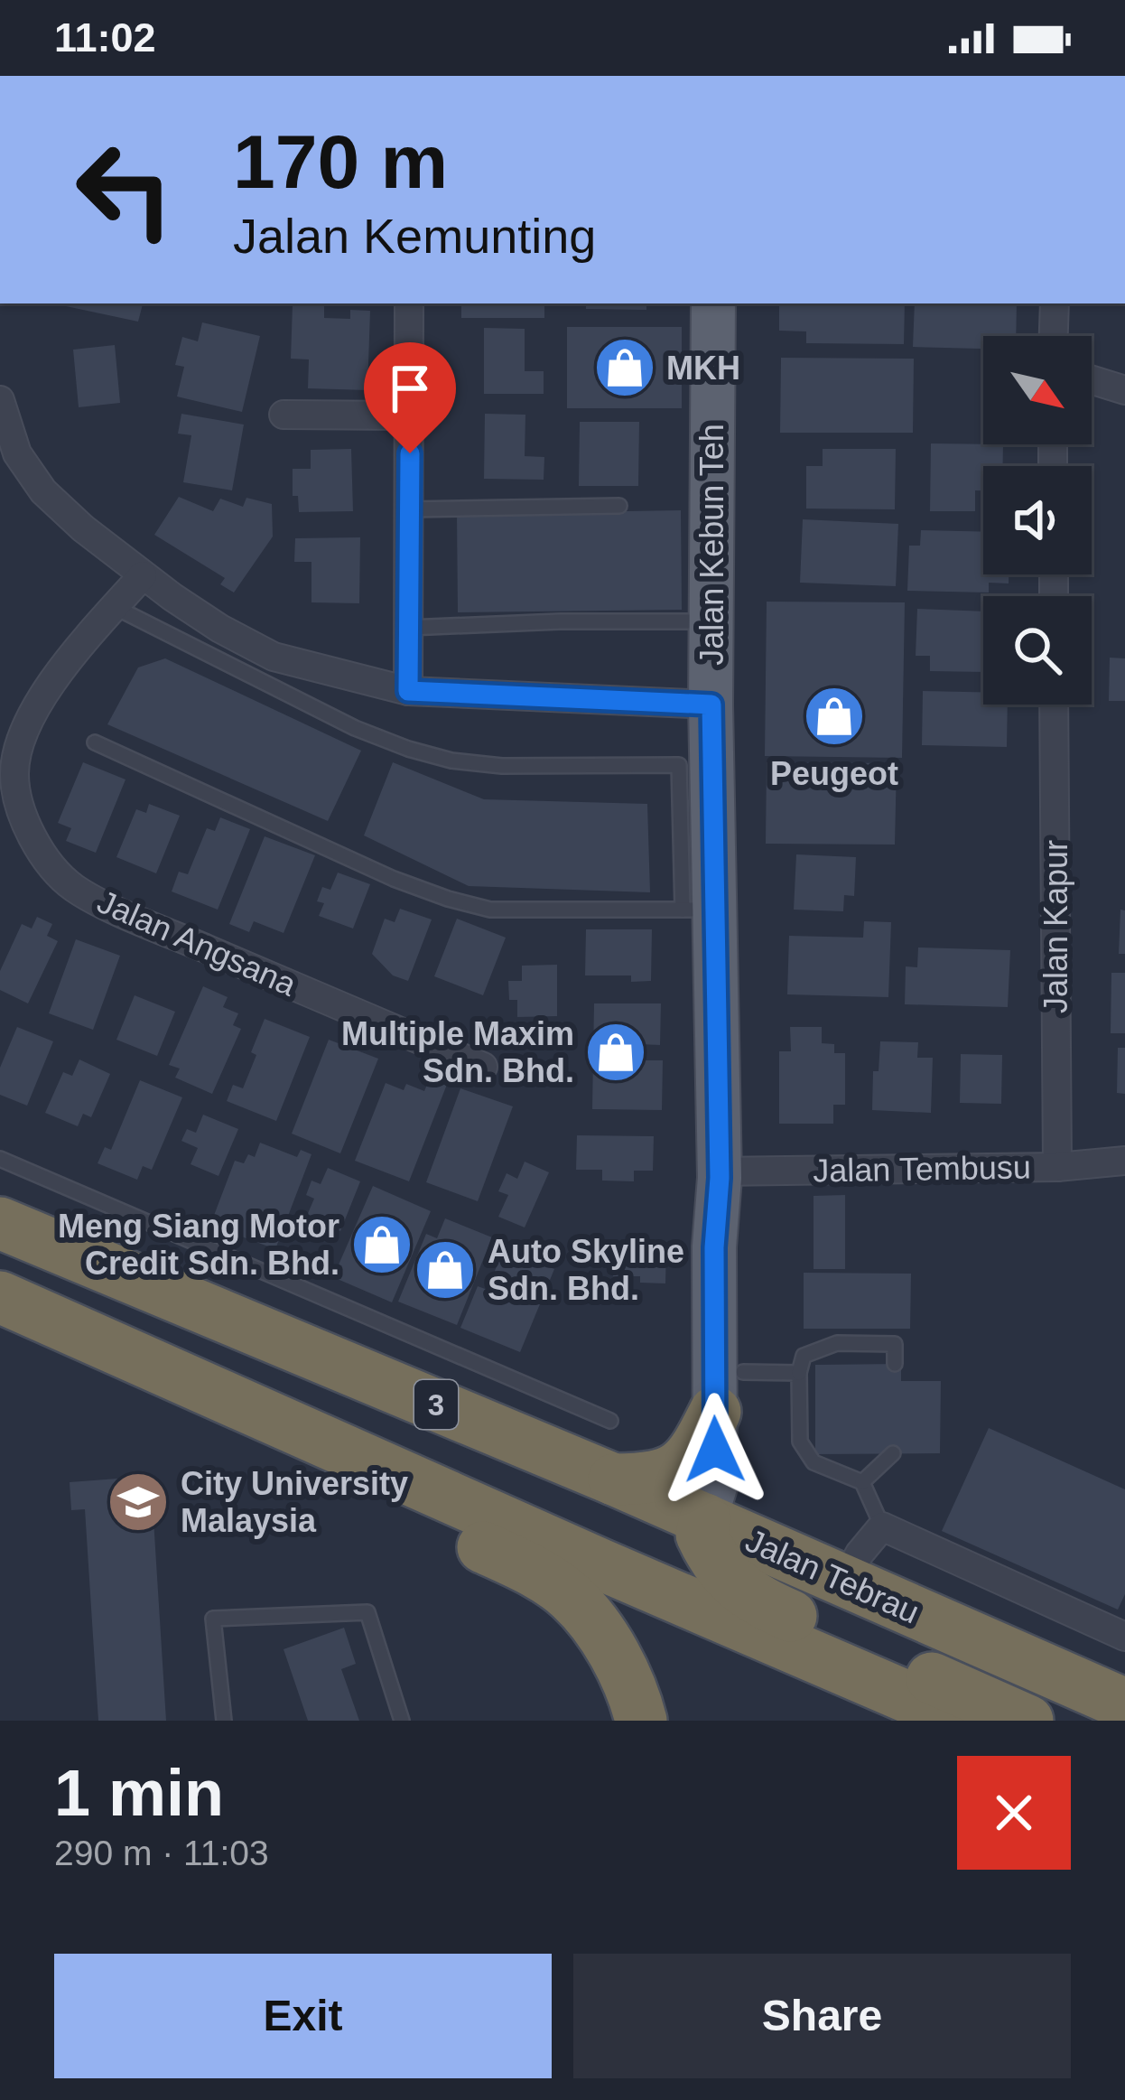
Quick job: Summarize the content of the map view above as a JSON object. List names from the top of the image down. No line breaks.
{"streets":{"highway":["3","Jalan Tebrau"],"main road":["Jalan Kebun Teh"],"street":["Jalan Kapur","Jalan Angsana","Jalan Tembusu"]},"crossings":[["Jalan Kebun Teh","Jalan Tembusu"],["Jalan Kebun Teh","Jalan Tebrau"],["Jalan Kapur","Jalan Tembusu"]],"places":{"shop":["MKH","Peugeot","Multiple Maxim Sdn. Bhd.","Meng Siang Motor Credit Sdn. Bhd.","Auto Skyline Sdn. Bhd."],"school or university":["City University Malaysia"]},"north":"bottom right","page":{"status":"11:02","turn":["170 m","Jalan Kemunting"],"heading":["1 min","290 m · 11:03"],"buttons":["Exit","Share"]}}
